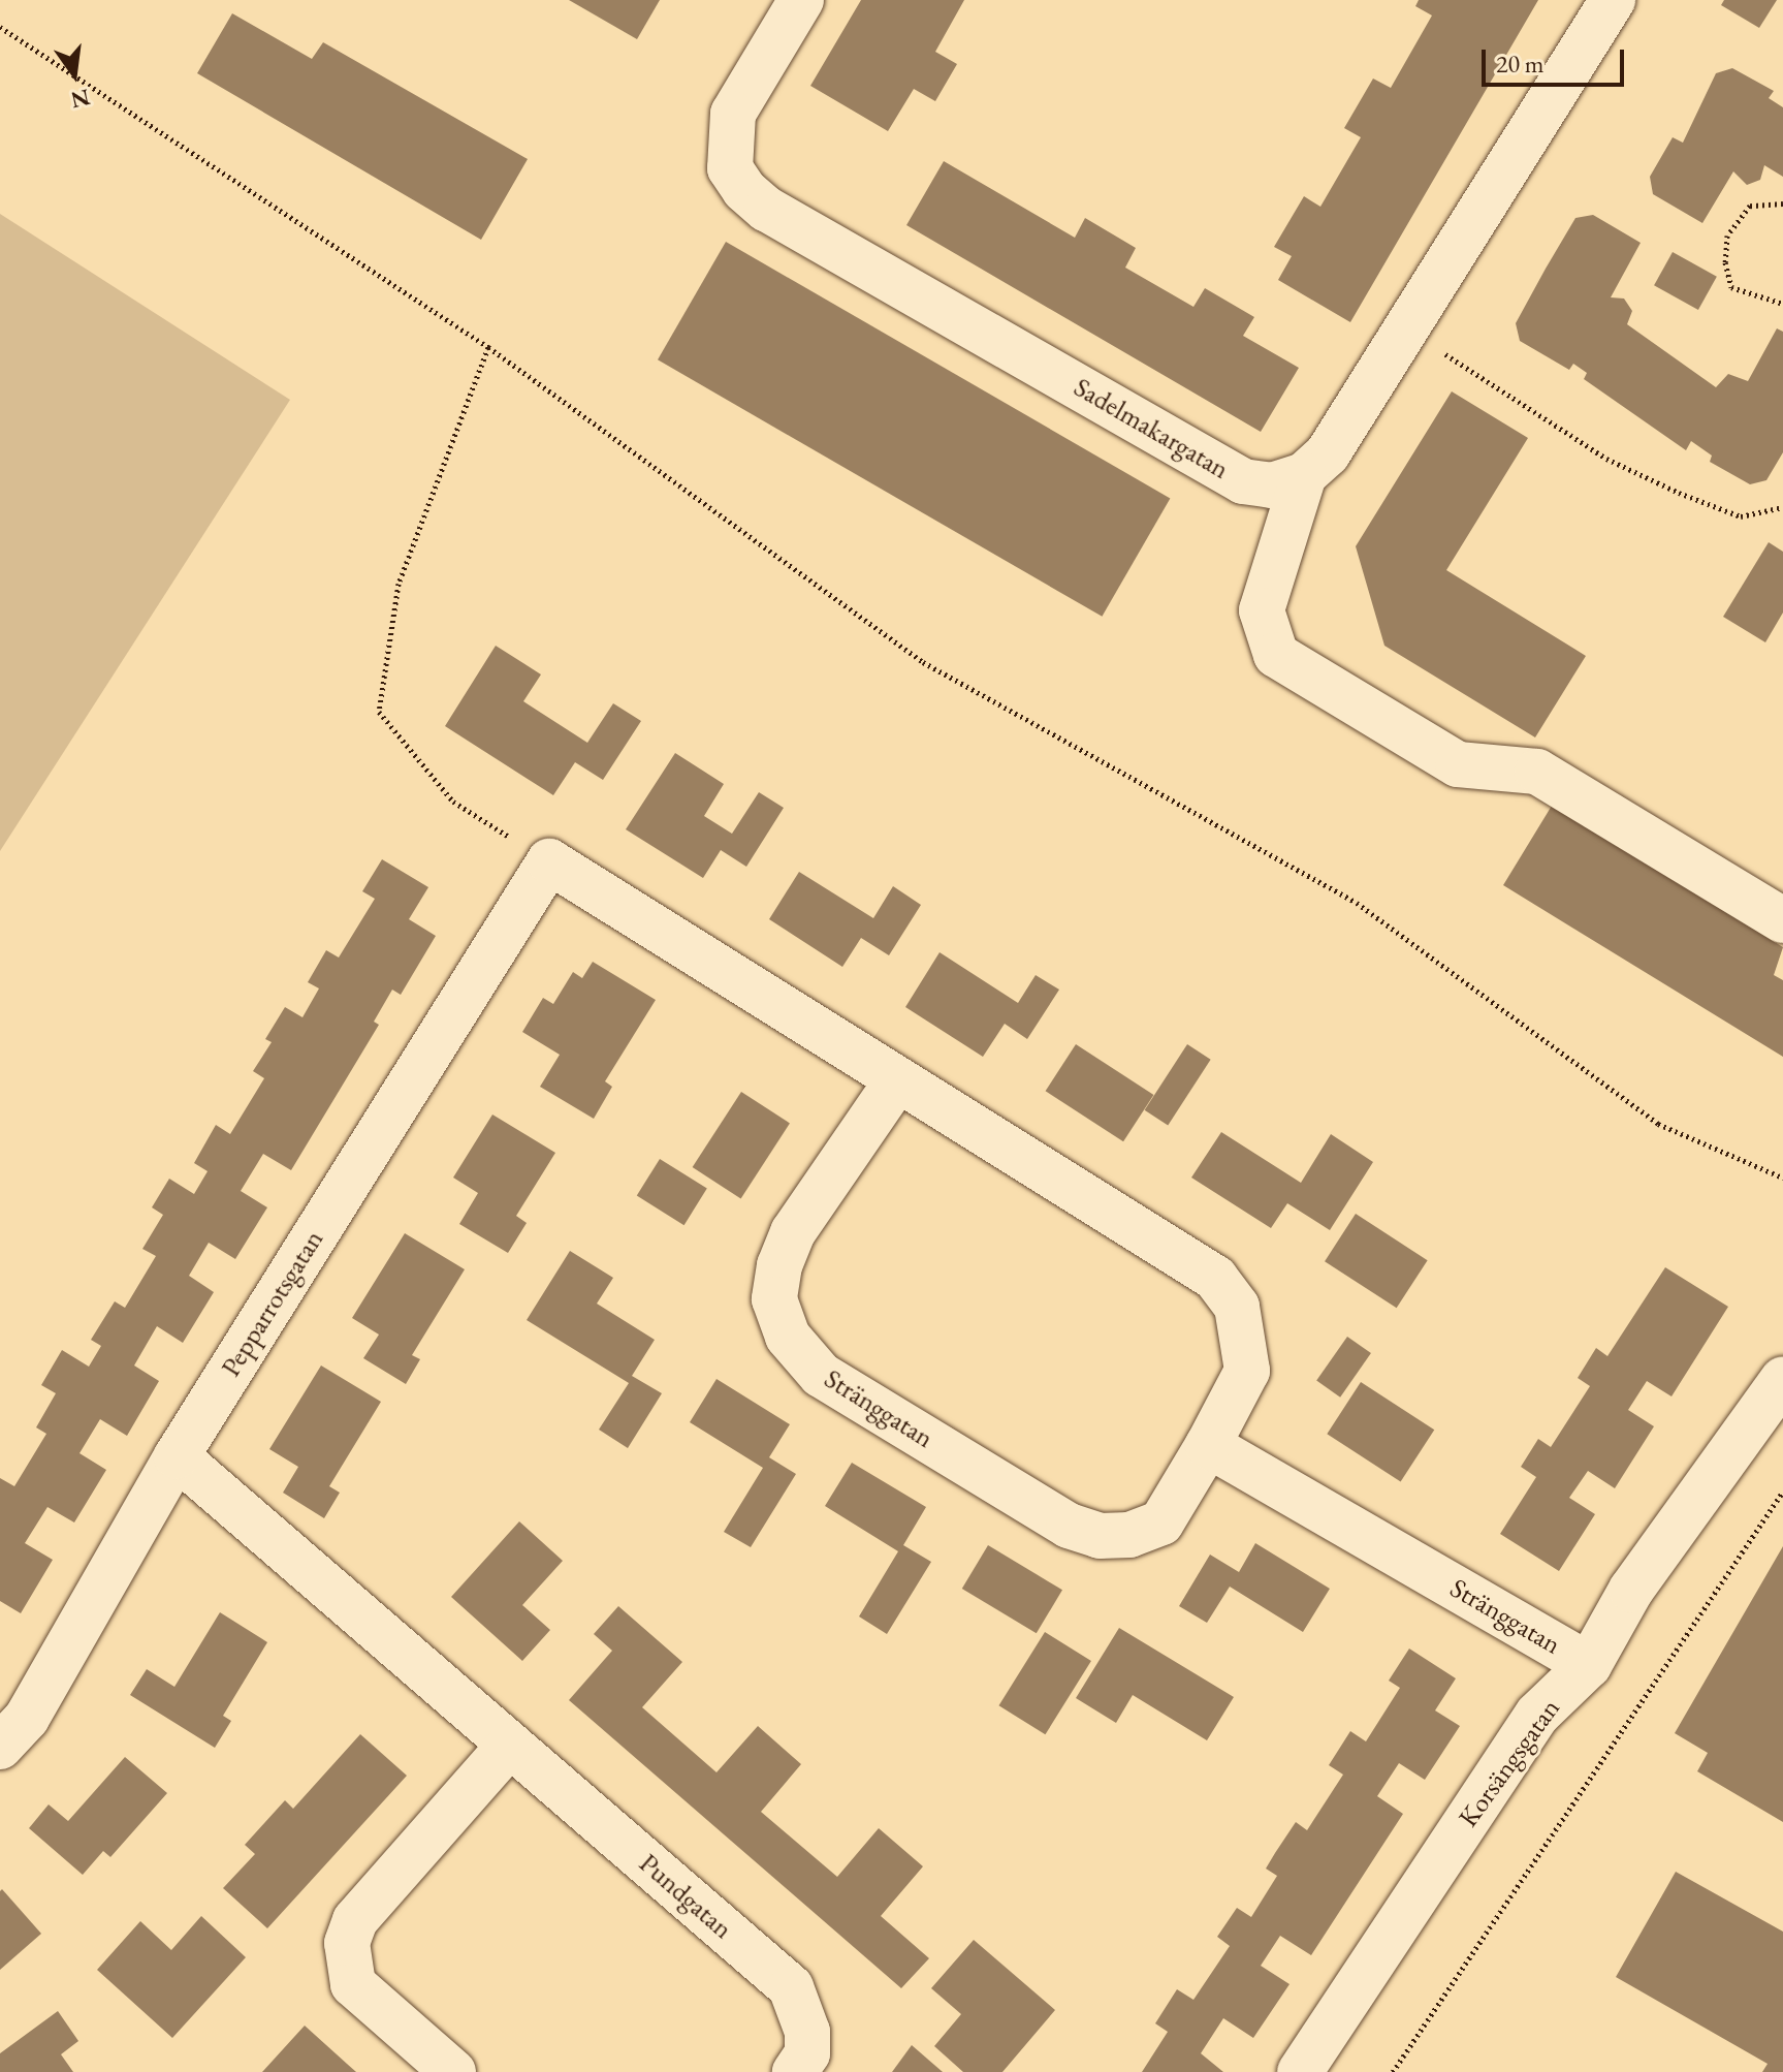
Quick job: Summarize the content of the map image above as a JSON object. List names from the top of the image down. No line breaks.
{"streets":{"street":["Sadelmakargatan","Pepparrotsgatan","Stränggatan","Korsängsgatan","Pundgatan"]},"crossings":[["Pepparrotsgatan","Stränggatan"],["Pepparrotsgatan","Pundgatan"],["Stränggatan","Korsängsgatan"]],"scale_bar":"20 m","north":"bottom"}
